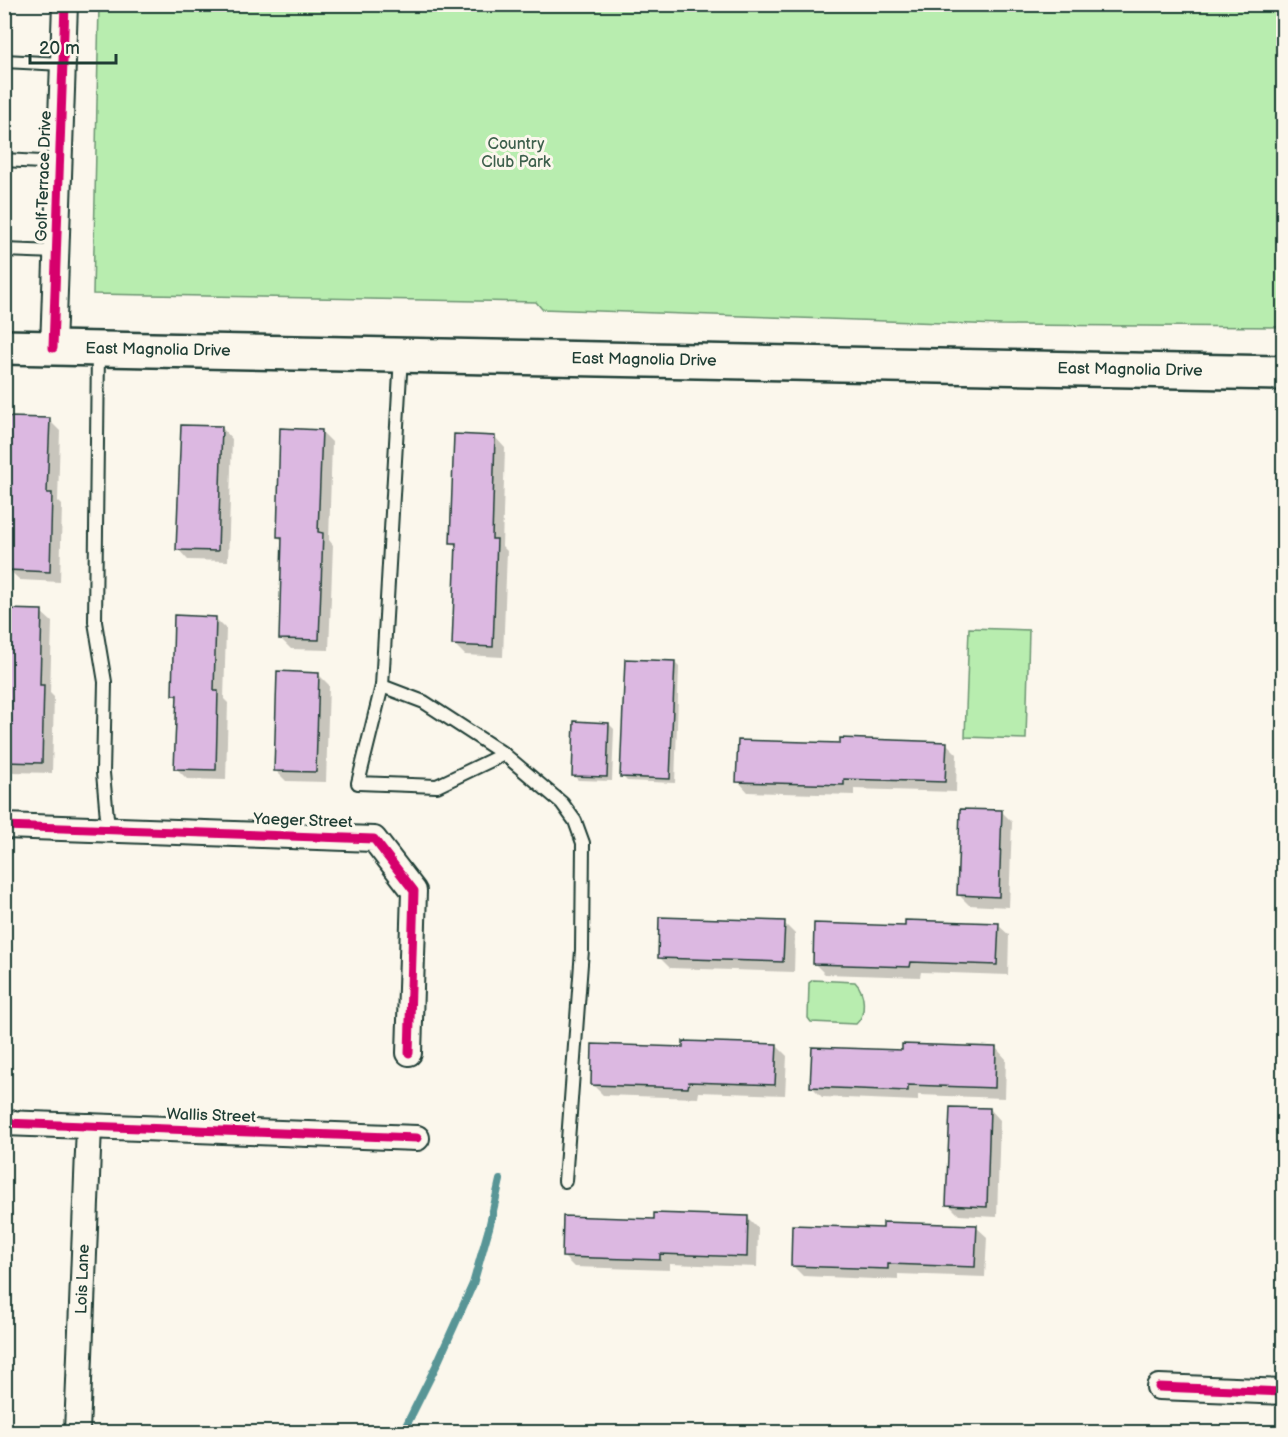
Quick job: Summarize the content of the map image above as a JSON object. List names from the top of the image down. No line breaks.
{"streets":{"main road":["East Magnolia Drive"],"street":["Golf Terrace Drive","Yaeger Street","Wallis Street","Lois Lane"]},"crossings":[["Golf Terrace Drive","East Magnolia Drive"],["Wallis Street","Lois Lane"]],"parks":["Country Club Park"],"scale_bar":"20 m"}
